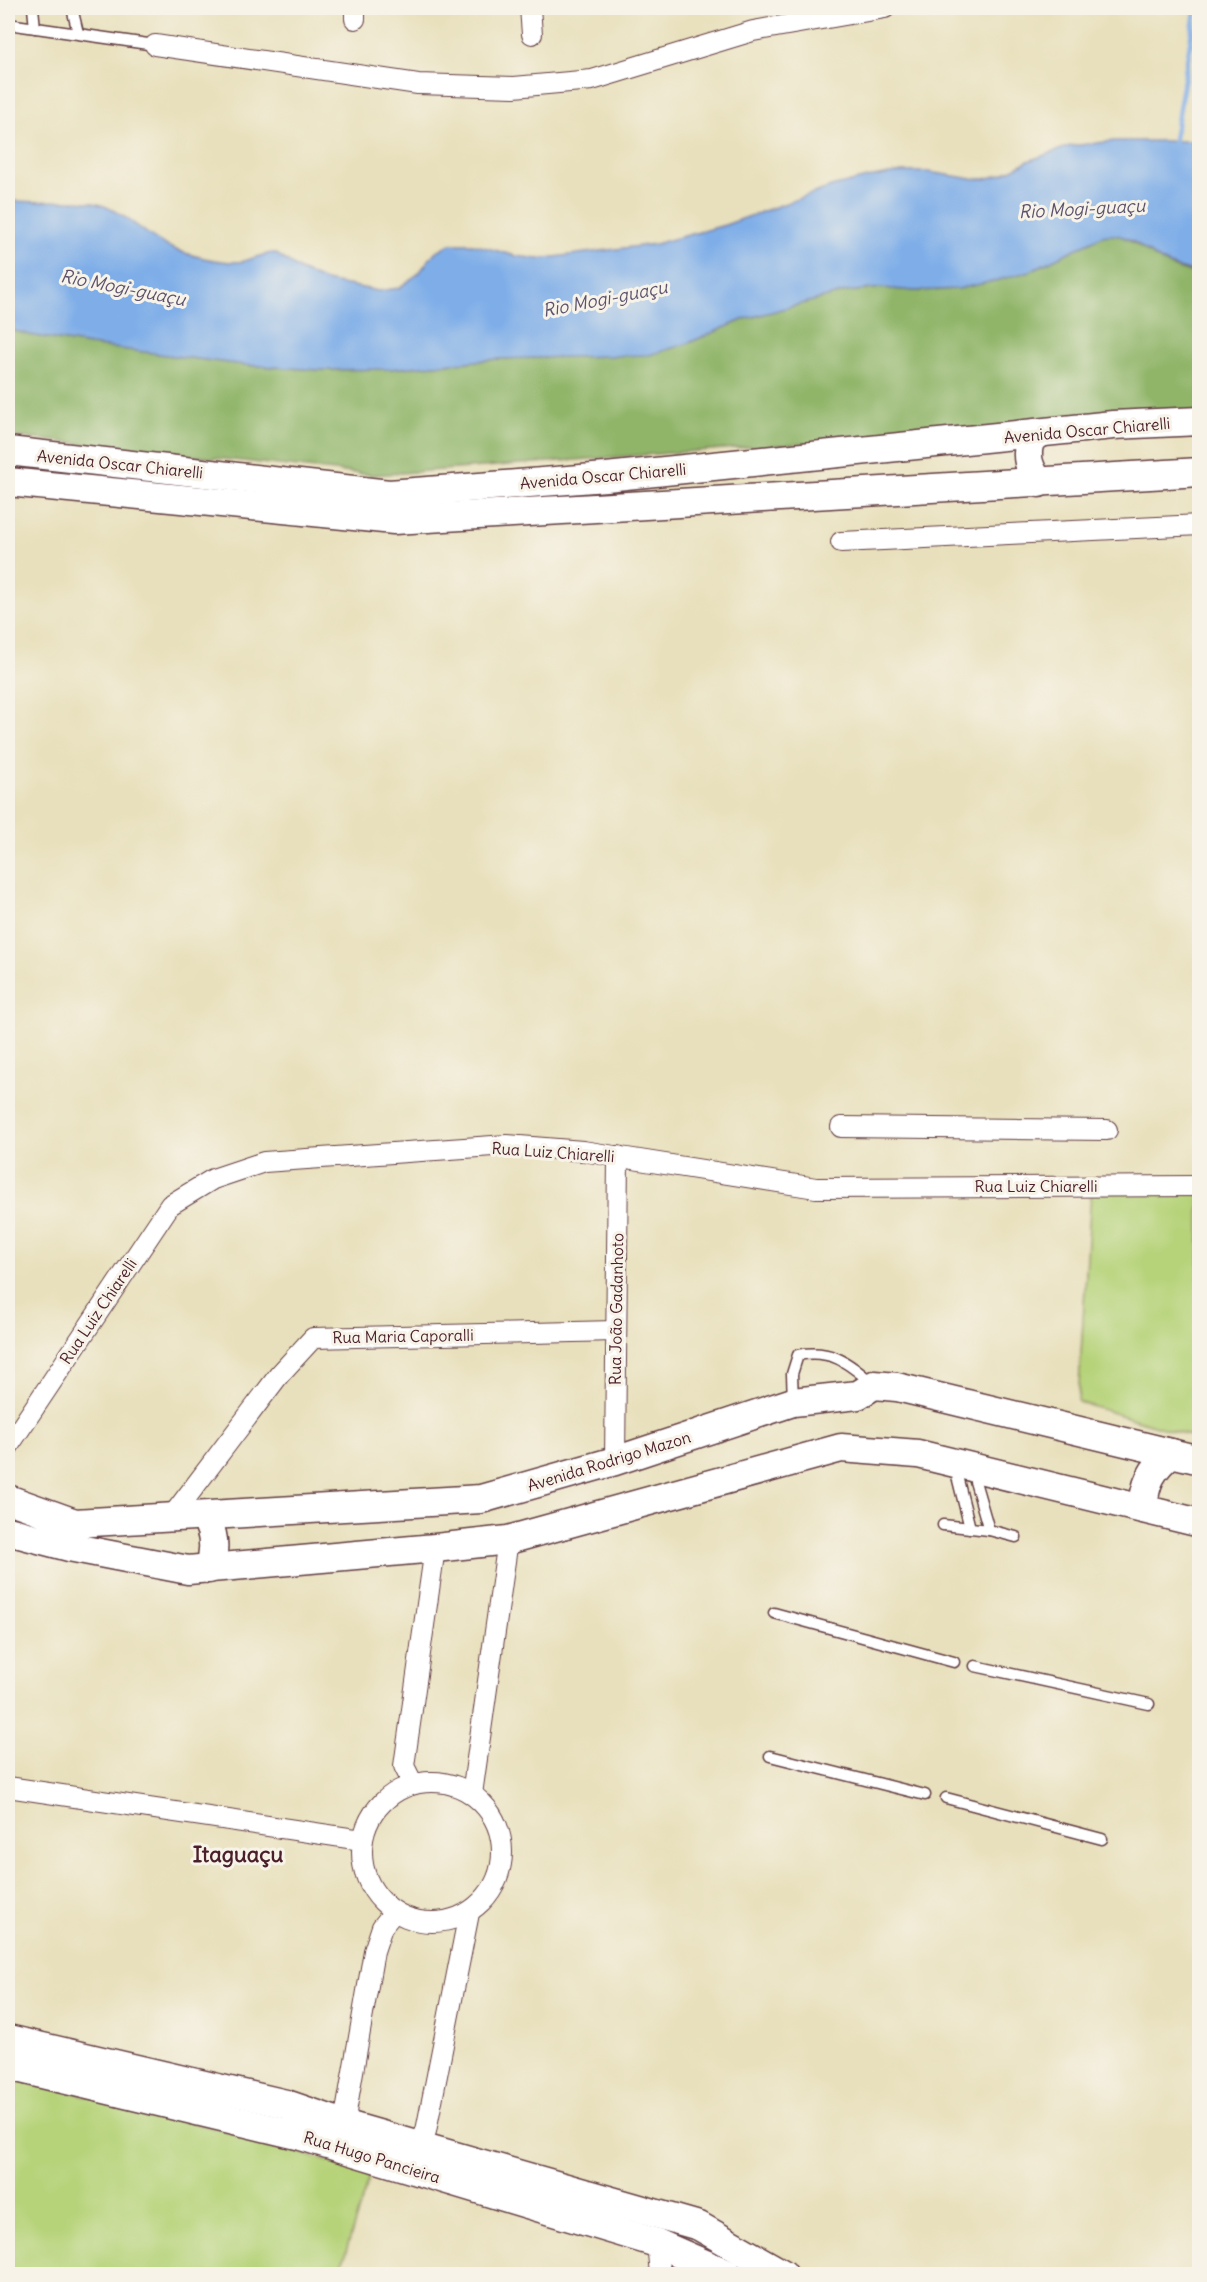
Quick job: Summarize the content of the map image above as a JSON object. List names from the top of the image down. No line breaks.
{"streets":{"street":["Avenida Oscar Chiarelli","Rua Luiz Chiarelli","Rua João Gadanhoto","Rua Maria Caporalli","Avenida Rodrigo Mazon","Rua Hugo Pancieira"]},"crossings":[["Rua Luiz Chiarelli","Rua João Gadanhoto"],["Rua João Gadanhoto","Rua Maria Caporalli"],["Rua João Gadanhoto","Avenida Rodrigo Mazon"],["Rua Maria Caporalli","Avenida Rodrigo Mazon"]],"districts":["Itaguaçu"],"water":["Rio Mogi-guaçu"]}
